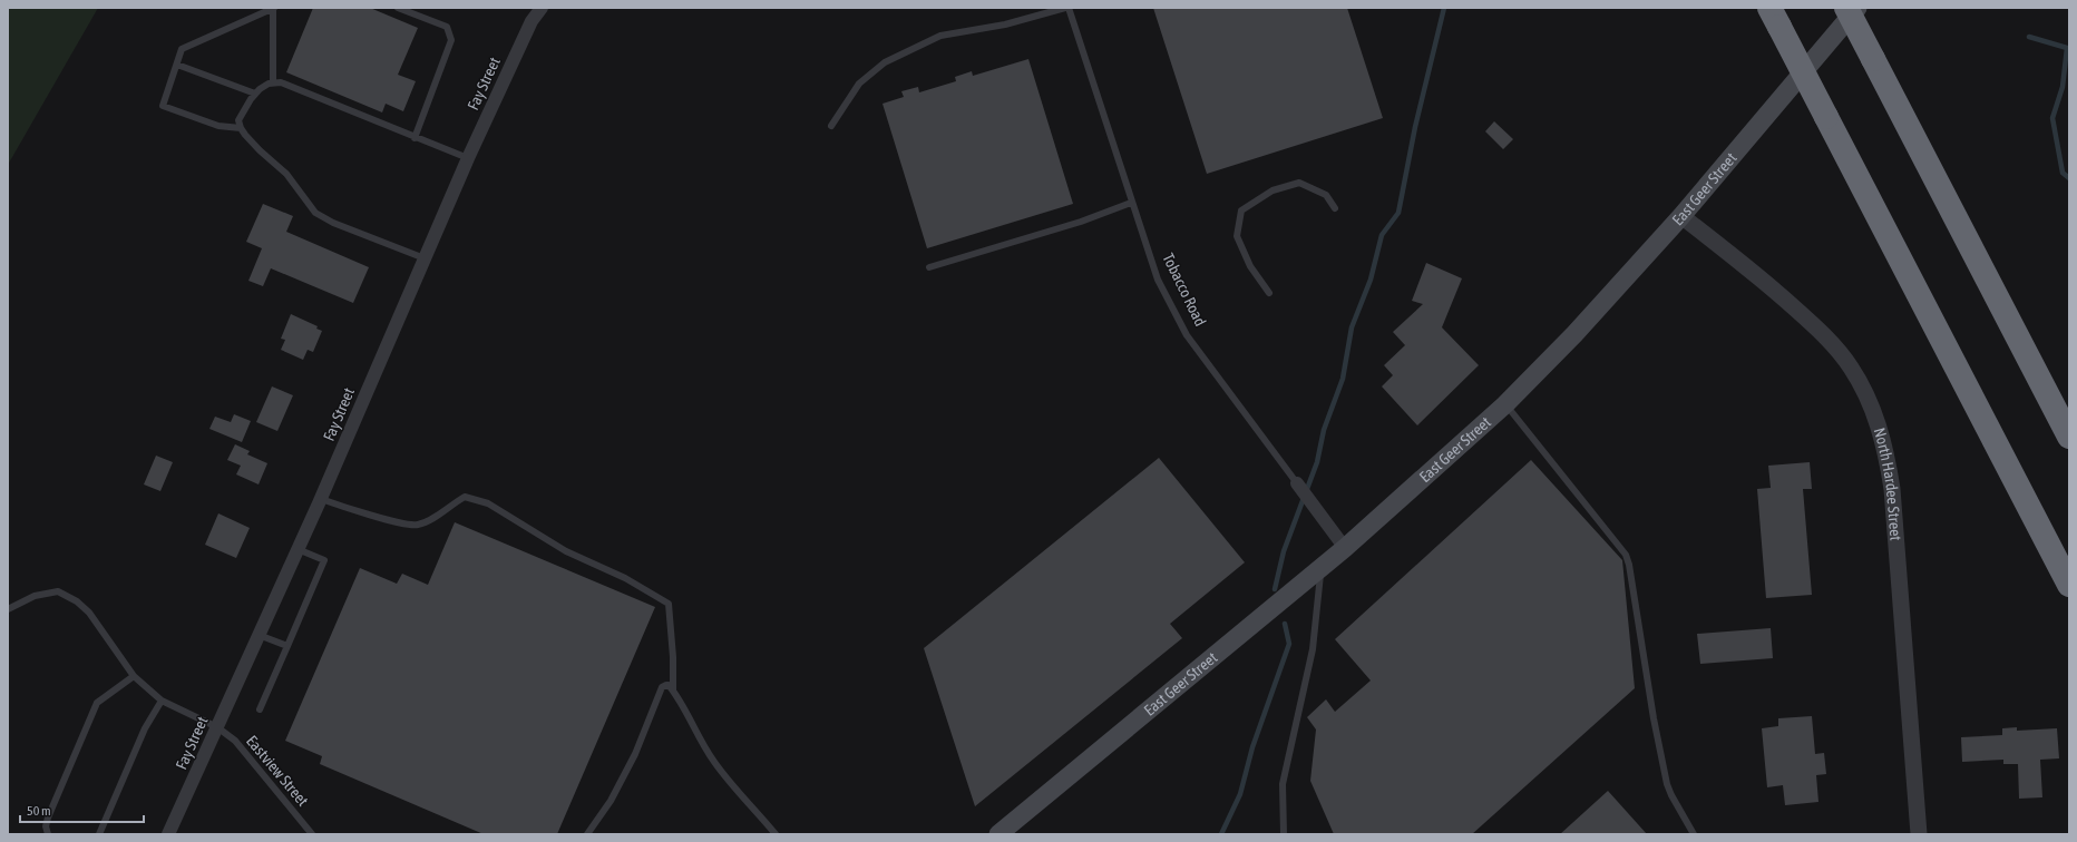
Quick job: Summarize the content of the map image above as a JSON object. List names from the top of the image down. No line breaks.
{"streets":{"main road":["East Geer Street"],"street":["Fay Street","Tobacco Road","North Hardee Street"],"lane":["Eastview Street"]},"crossings":[["Fay Street","Eastview Street"],["East Geer Street","Tobacco Road"],["East Geer Street","North Hardee Street"]],"scale_bar":"50 m"}
